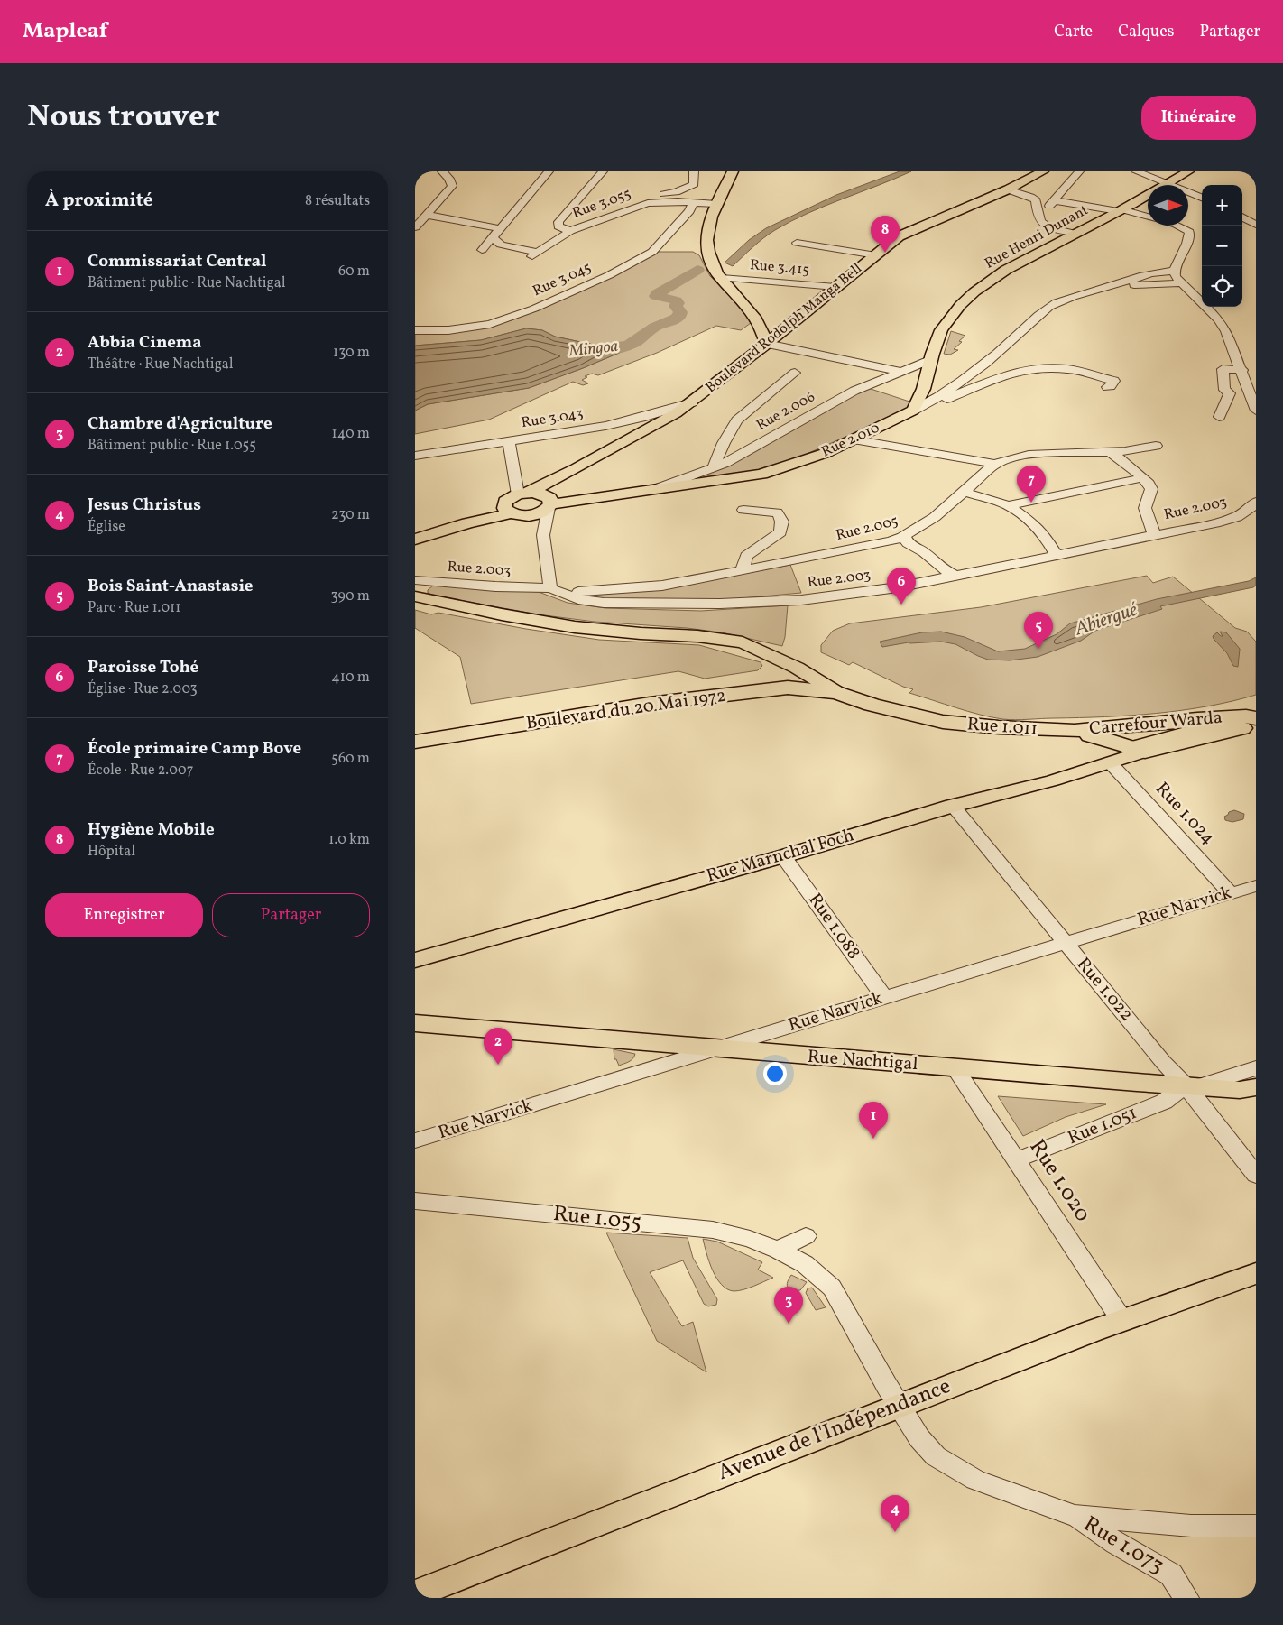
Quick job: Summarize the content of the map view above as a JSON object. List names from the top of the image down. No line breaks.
{"streets":{"highway":["Boulevard du 20 Mai 1972","Carrefour Warda","Rue 1.011"],"main road":["Rue Henri Dunant","Boulevard Rodolph Manga Bell","Rue 2.010","Rue Marnchal Foch","Rue Nachtigal","Avenue de l'Indépendance"],"street":["Rue 3.055","Rue 3.415","Rue 3.045","Rue 2.006","Rue 3.043","Rue 2.003","Rue 2.005","Rue 1.024","Rue Narvick","Rue 1.088","Rue 1.022","Rue 1.051","Rue 1.020","Rue 1.055","Rue 1.073"]},"crossings":[["Rue 3.055","Rue 3.045"],["Rue Henri Dunant","Rue 2.006"],["Rue Henri Dunant","Rue 2.010"],["Rue 3.415","Boulevard Rodolph Manga Bell"],["Boulevard Rodolph Manga Bell","Rue 3.043"],["Boulevard Rodolph Manga Bell","Rue 2.010"],["Rue 2.006","Rue 2.010"],["Rue 2.003","Rue 2.005"],["Boulevard du 20 Mai 1972","Rue 1.011"],["Carrefour Warda","Rue 1.011"],["Carrefour Warda","Rue Marnchal Foch"],["Rue 1.024","Rue Marnchal Foch"],["Rue 1.024","Rue Narvick"],["Rue Marnchal Foch","Rue 1.088"],["Rue Marnchal Foch","Rue 1.022"],["Rue Narvick","Rue 1.088"],["Rue Narvick","Rue 1.022"],["Rue Narvick","Rue Nachtigal"],["Rue 1.022","Rue Nachtigal"],["Rue 1.022","Rue 1.051"],["Rue Nachtigal","Rue 1.051"],["Rue Nachtigal","Rue 1.020"],["Rue 1.051","Rue 1.020"],["Rue 1.020","Avenue de l'Indépendance"],["Rue 1.055","Avenue de l'Indépendance"],["Rue 1.055","Rue 1.073"]],"water":["Mingoa","Abiergué"],"north":"right","page":{"header":"Mapleaf","nav":["Carte","Calques","Partager"],"title":"Nous trouver","buttons":["Itinéraire",["Enregistrer","Partager"]],"heading":["À proximité","8 résultats"],"map_buttons":["+","−"],"pins":["8","7","6","5","2","1","3","4"],"list":[{"mark":"1","name":"Commissariat Central","note":"Bâtiment public · Rue Nachtigal","value":"60 m"},{"mark":"2","name":"Abbia Cinema","note":"Théâtre · Rue Nachtigal","value":"130 m"},{"mark":"3","name":"Chambre d'Agriculture","note":"Bâtiment public · Rue 1.055","value":"140 m"},{"mark":"4","name":"Jesus Christus","note":"Église","value":"230 m"},{"mark":"5","name":"Bois Saint-Anastasie","note":"Parc · Rue 1.011","value":"390 m"},{"mark":"6","name":"Paroisse Tohé","note":"Église · Rue 2.003","value":"410 m"},{"mark":"7","name":"École primaire Camp Bove","note":"École · Rue 2.007","value":"560 m"},{"mark":"8","name":"Hygiène Mobile","note":"Hôpital","value":"1.0 km"}]}}
